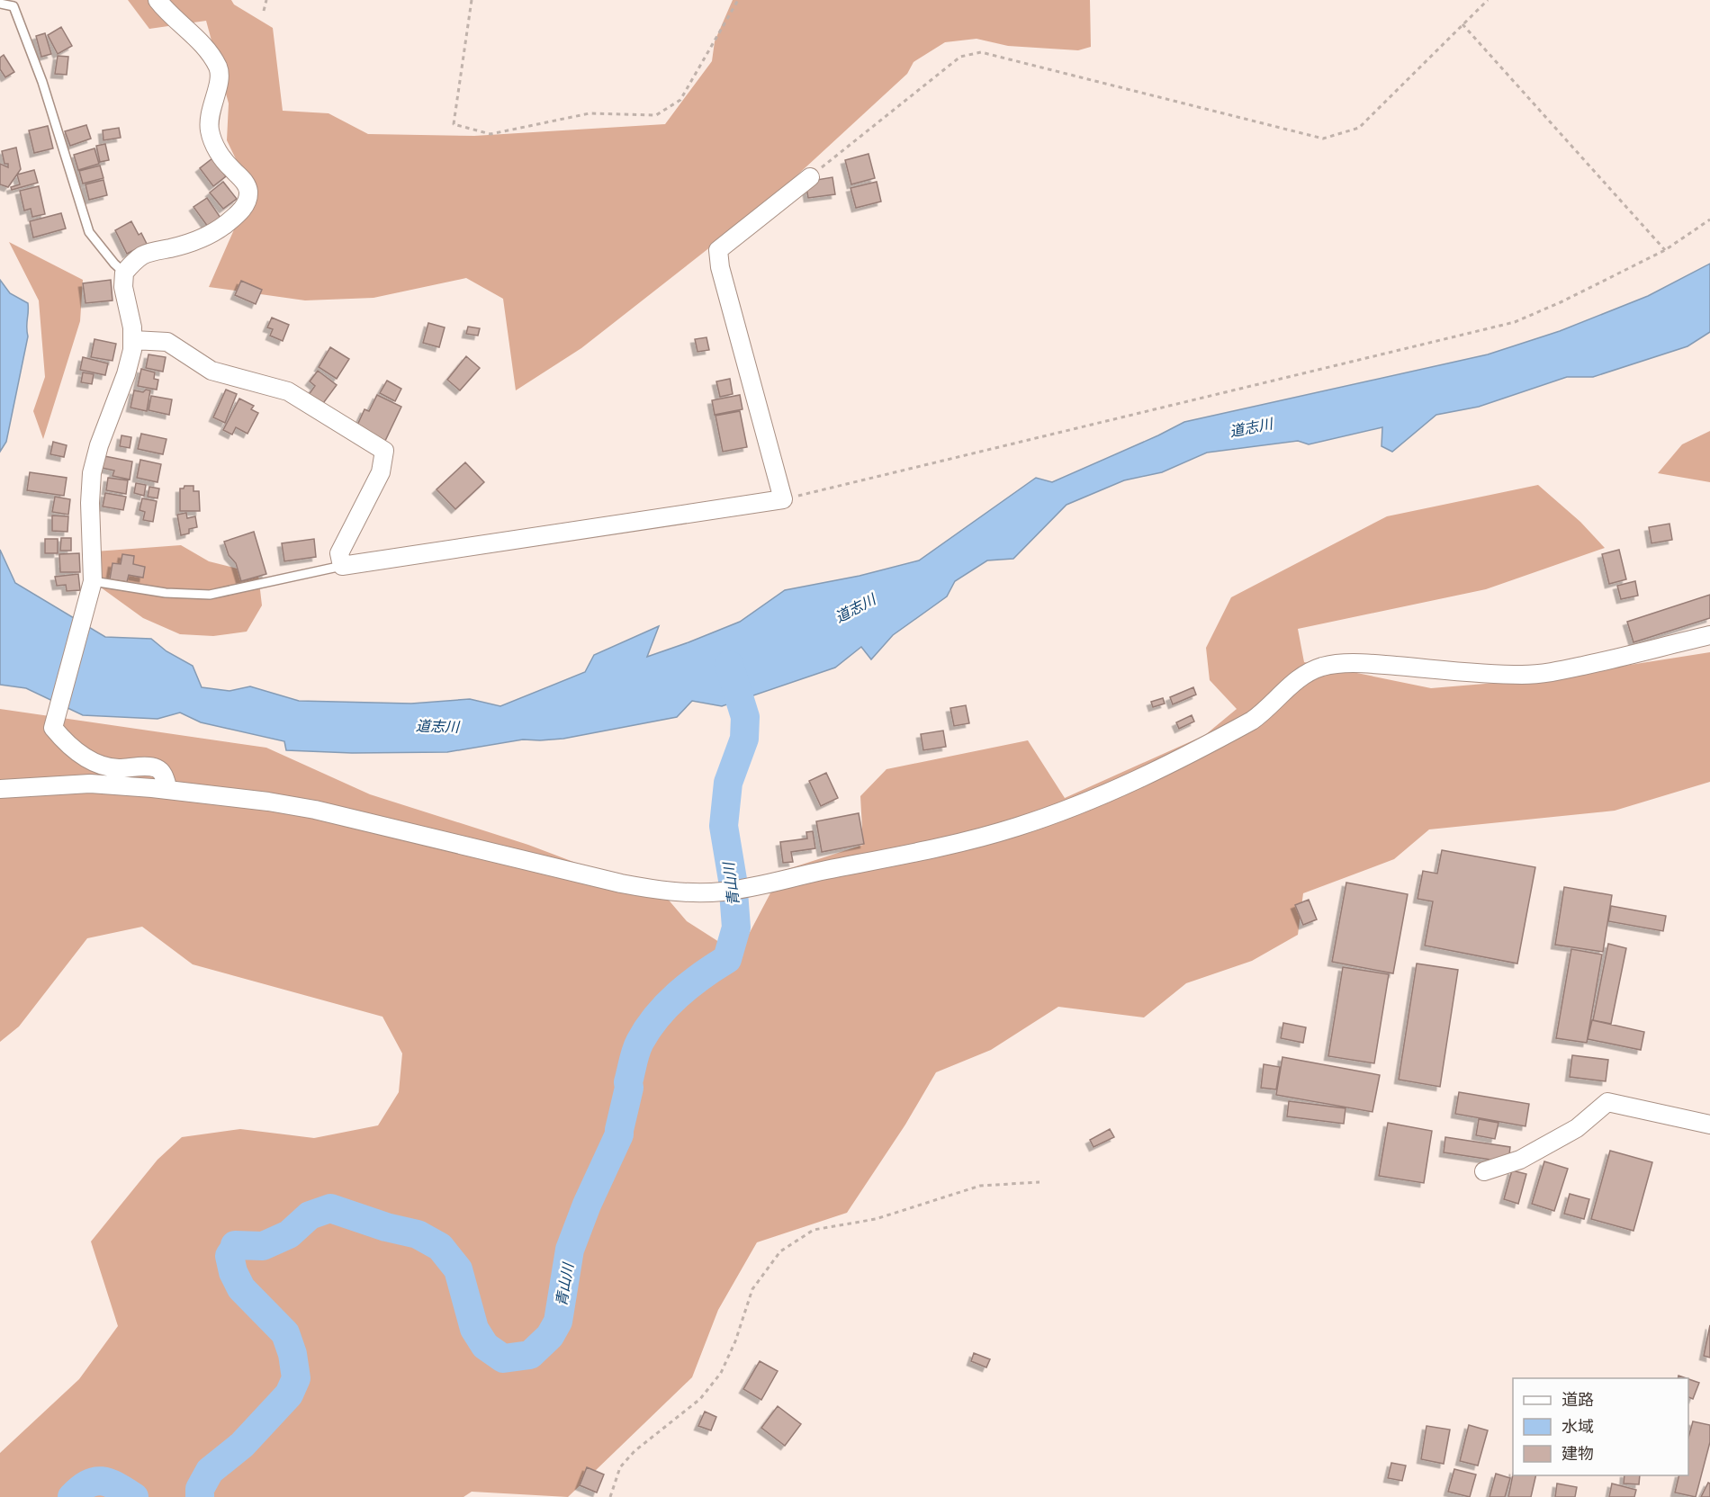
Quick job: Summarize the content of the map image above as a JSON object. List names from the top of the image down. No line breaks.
{"water":["道志川","青山川"],"legend":["道路","水域","建物"]}
